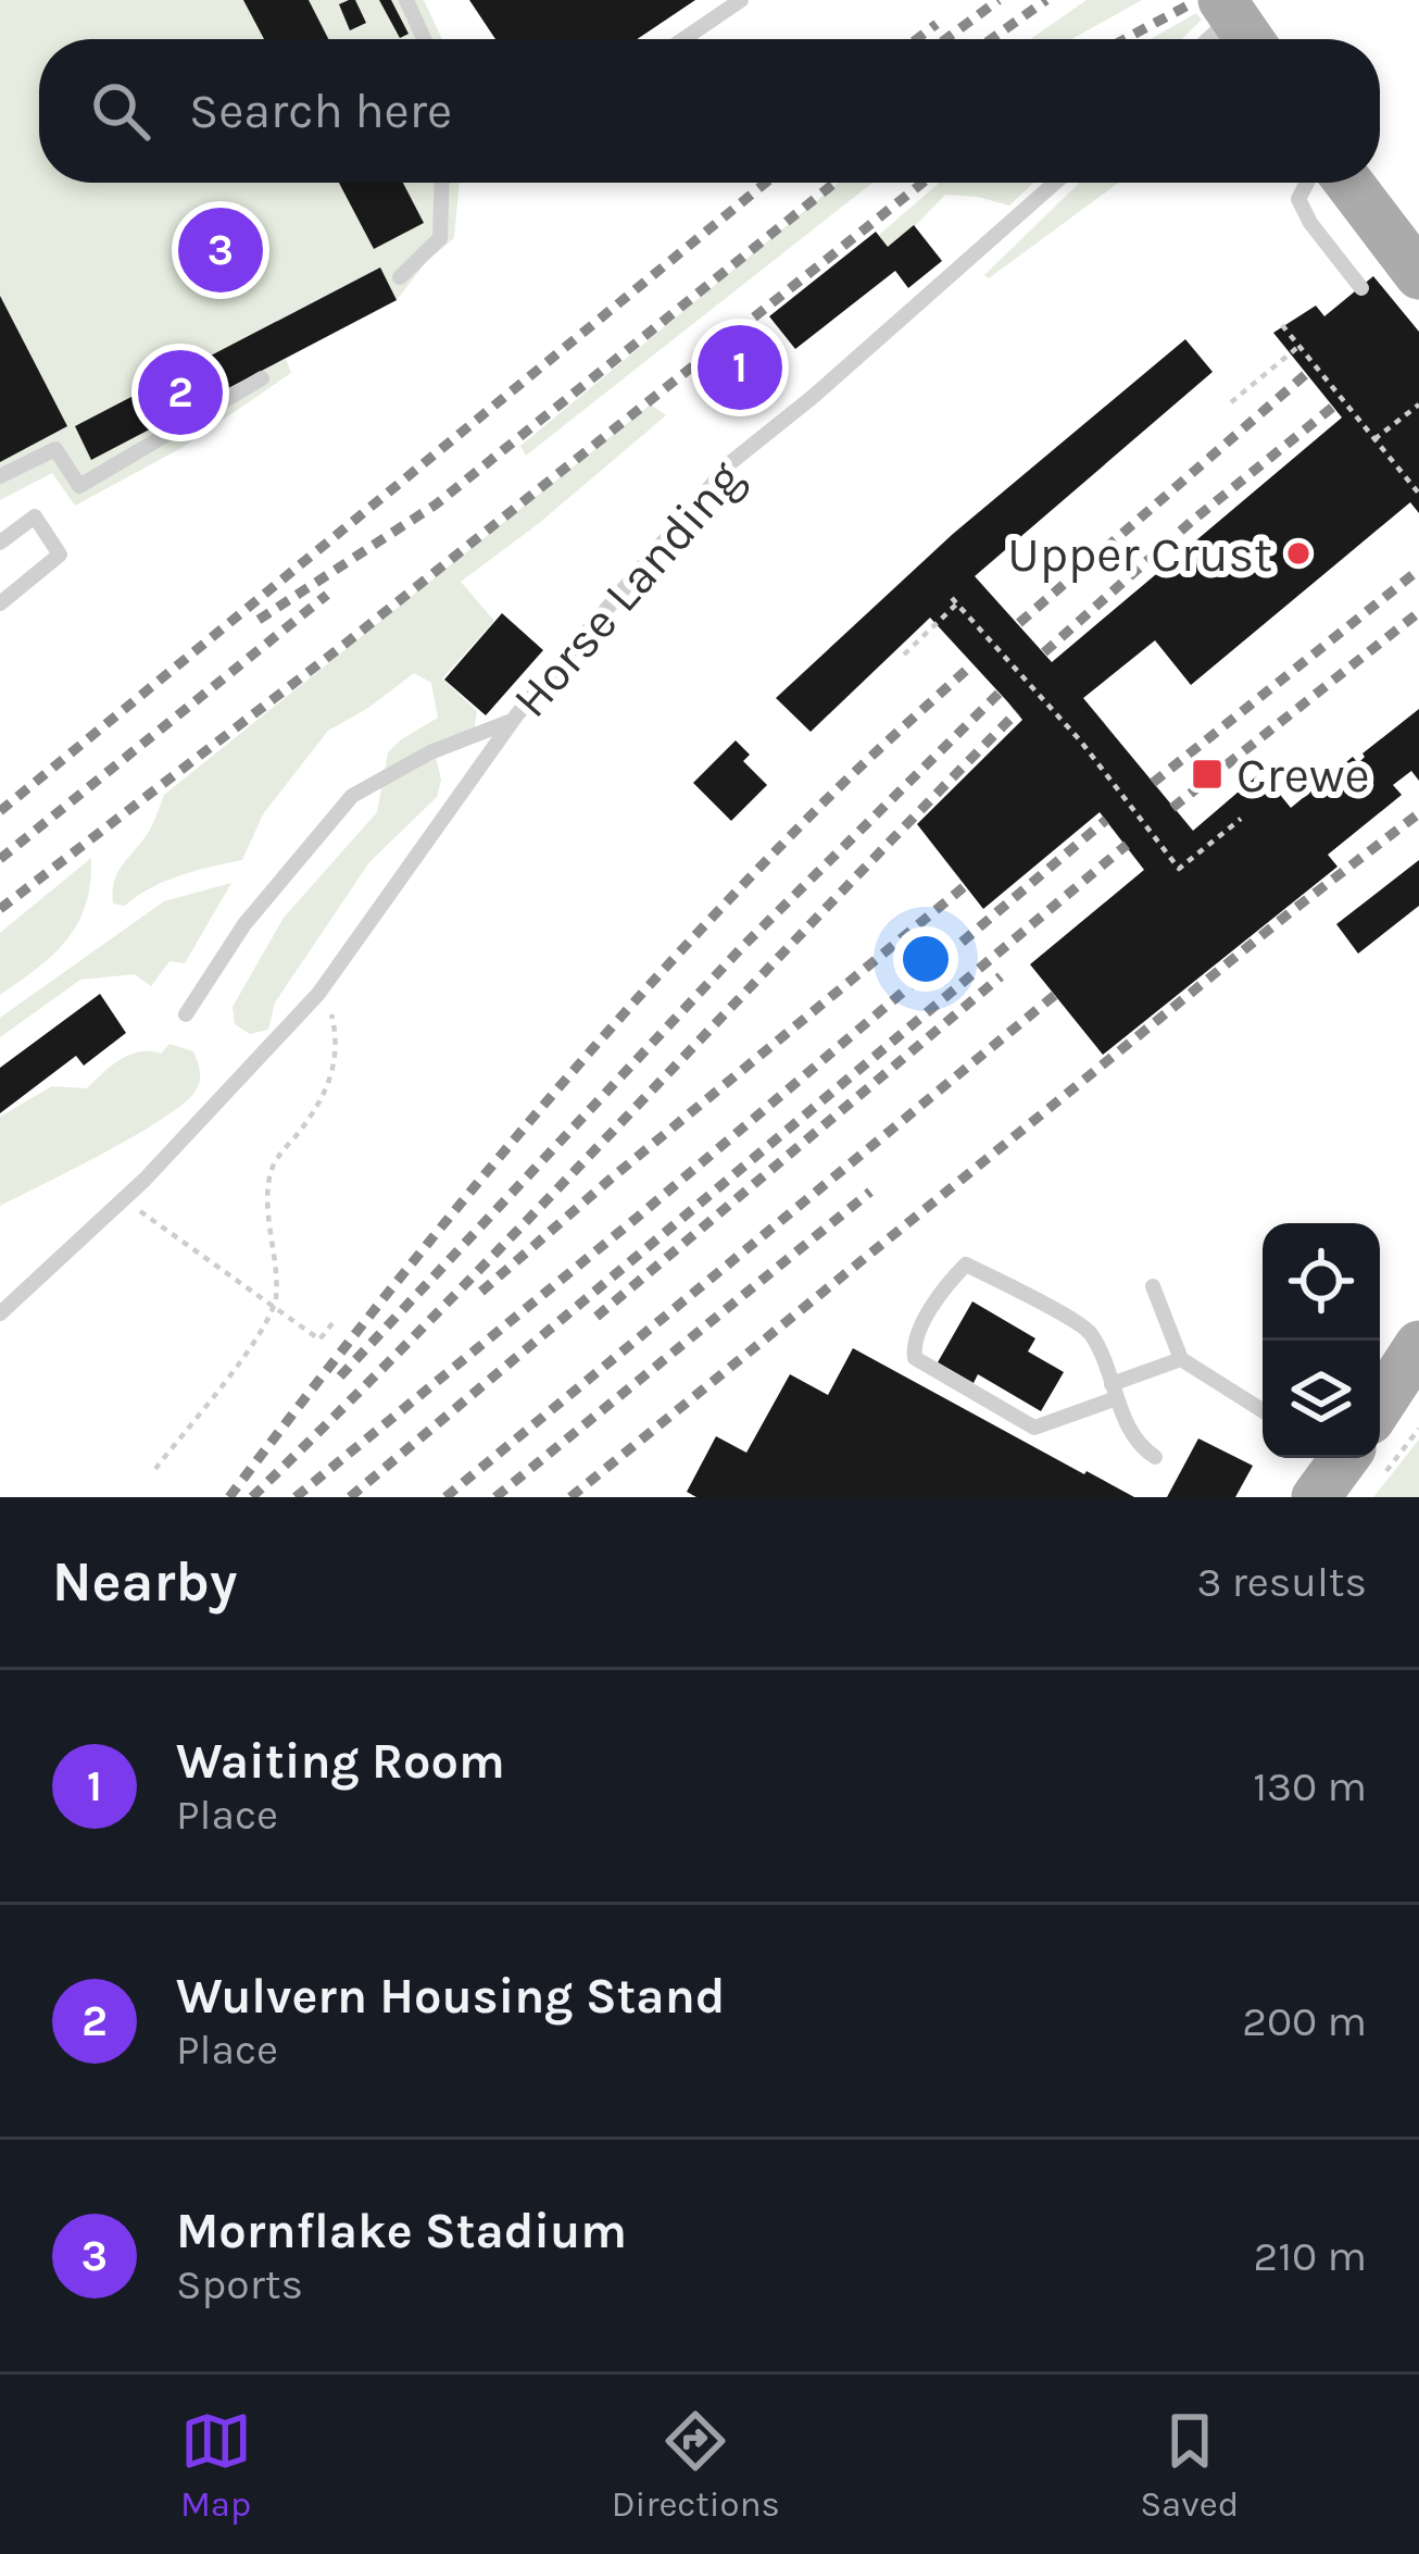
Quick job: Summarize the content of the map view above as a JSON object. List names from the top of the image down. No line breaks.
{"streets":{"lane":["Horse Landing"]},"places":{"other":["Upper Crust"],"transit":["Crewe"]},"page":{"search":"Search here","pins":["3","1","2"],"heading":["Nearby","3 results"],"list":[{"mark":"1","name":"Waiting Room","note":"Place","value":"130 m"},{"mark":"2","name":"Wulvern Housing Stand","note":"Place","value":"200 m"},{"mark":"3","name":"Mornflake Stadium","note":"Sports","value":"210 m"}],"nav":["Map","Directions","Saved"]}}
